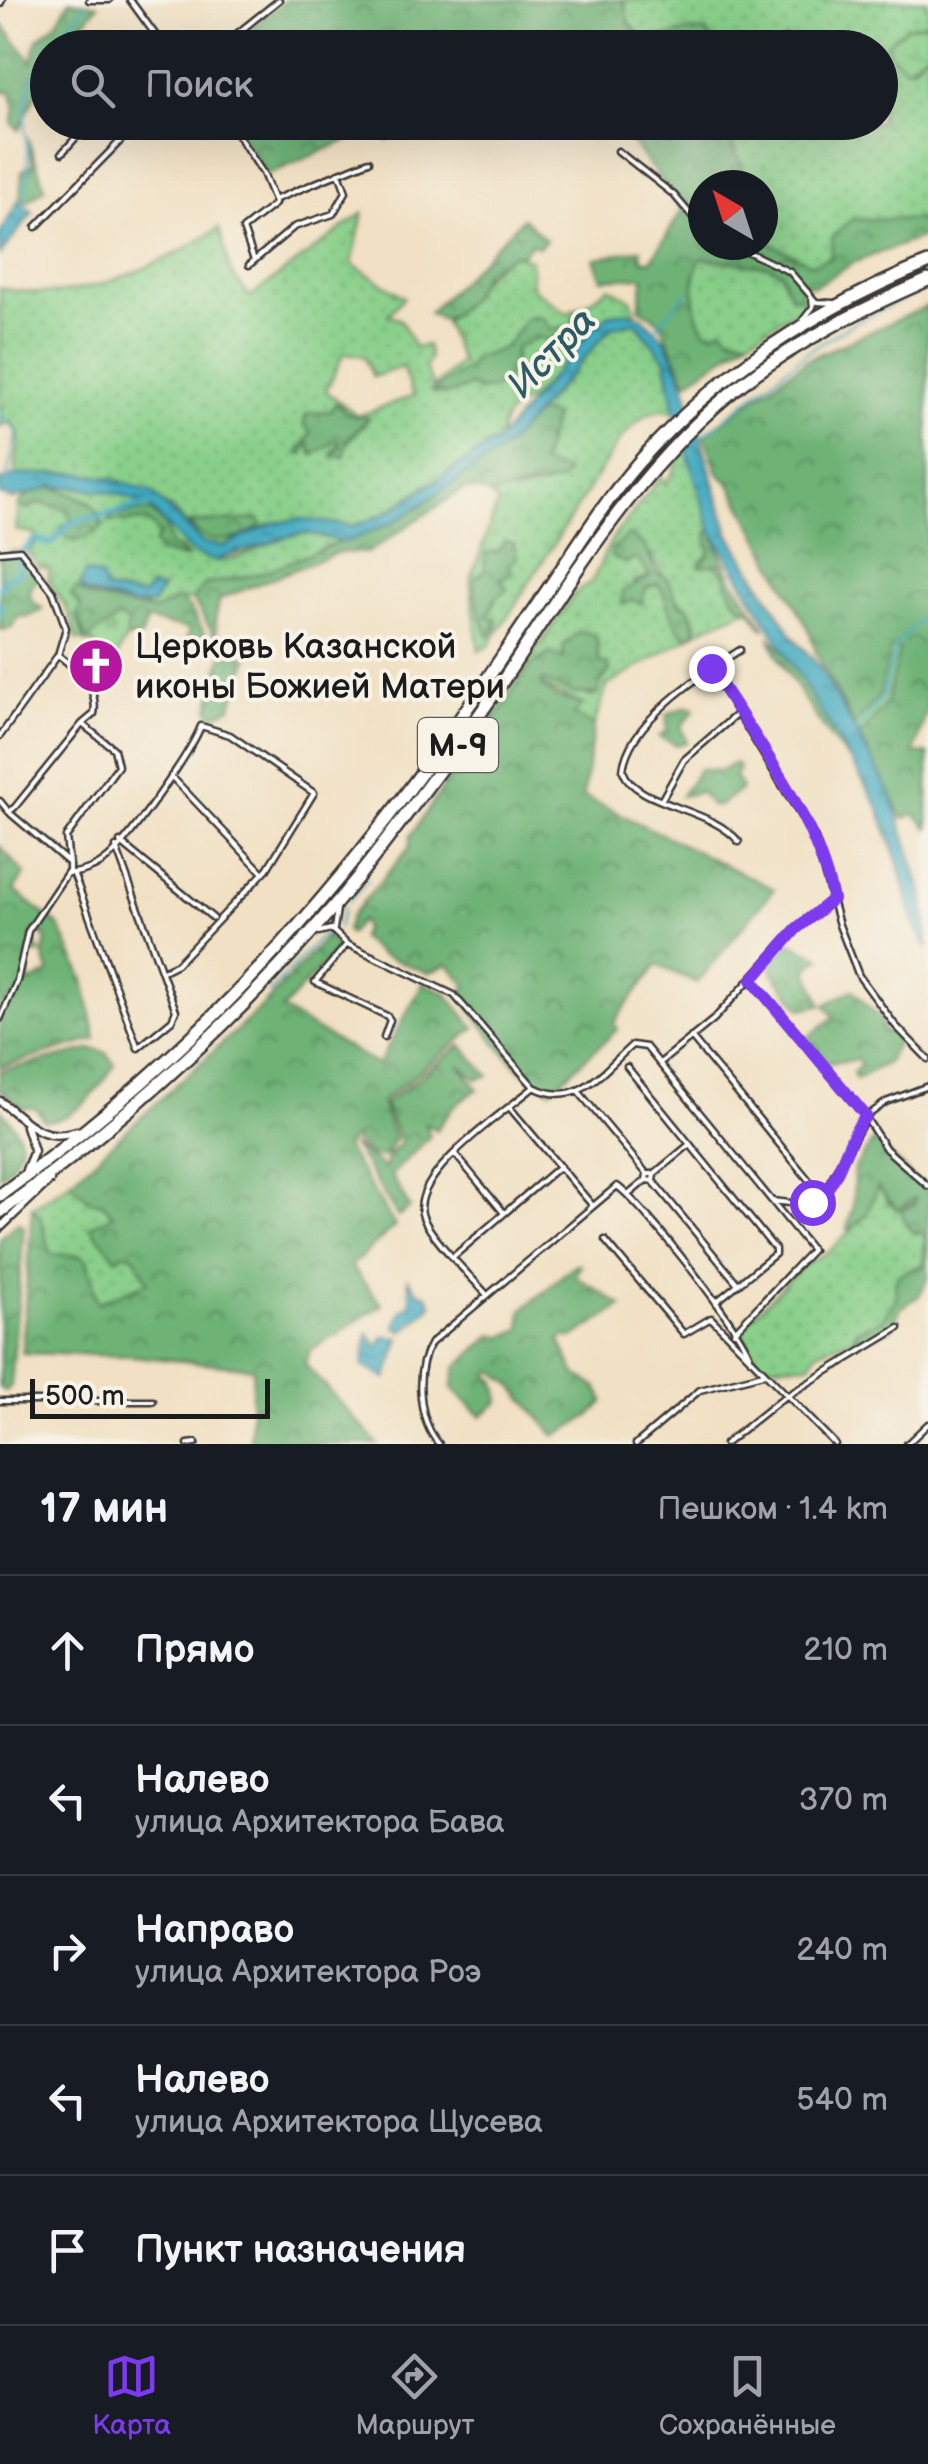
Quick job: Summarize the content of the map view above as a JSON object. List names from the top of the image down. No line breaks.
{"streets":{"highway":["М-9"]},"water":["Истра"],"places":{"church":["Церковь Казанской иконы Божией Матери"]},"scale_bar":"500 m","north":"top left","page":{"search":"Поиск","scale":"500 m","heading":["17 мин","Пешком · 1.4 km"],"list":[["Прямо","210 m"],["Налево","улица Архитектора Бава","370 m"],["Направо","улица Архитектора Роэ","240 m"],["Налево","улица Архитектора Щусева","540 m"],"Пункт назначения"],"nav":["Карта","Маршрут","Сохранённые"]}}
